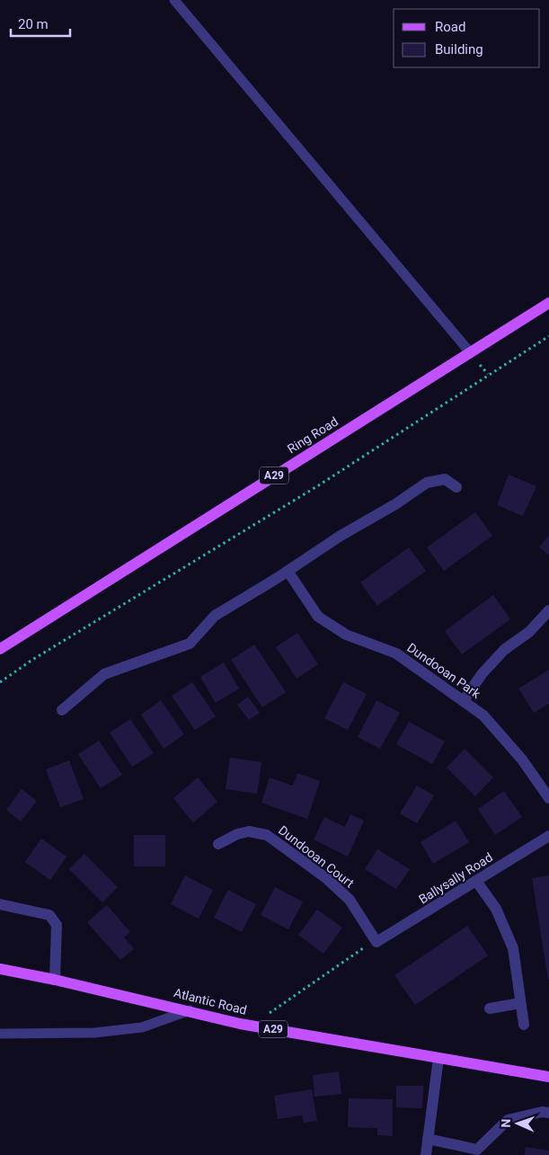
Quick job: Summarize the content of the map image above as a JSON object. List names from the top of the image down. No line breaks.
{"streets":{"main road":["Ring Road","A29","Atlantic Road"],"street":["Dundooan Park","Dundooan Court","Ballysally Road"]},"crossings":[["Dundooan Court","Ballysally Road"]],"legend":["Road","Building"],"scale_bar":"20 m","north":"left"}
